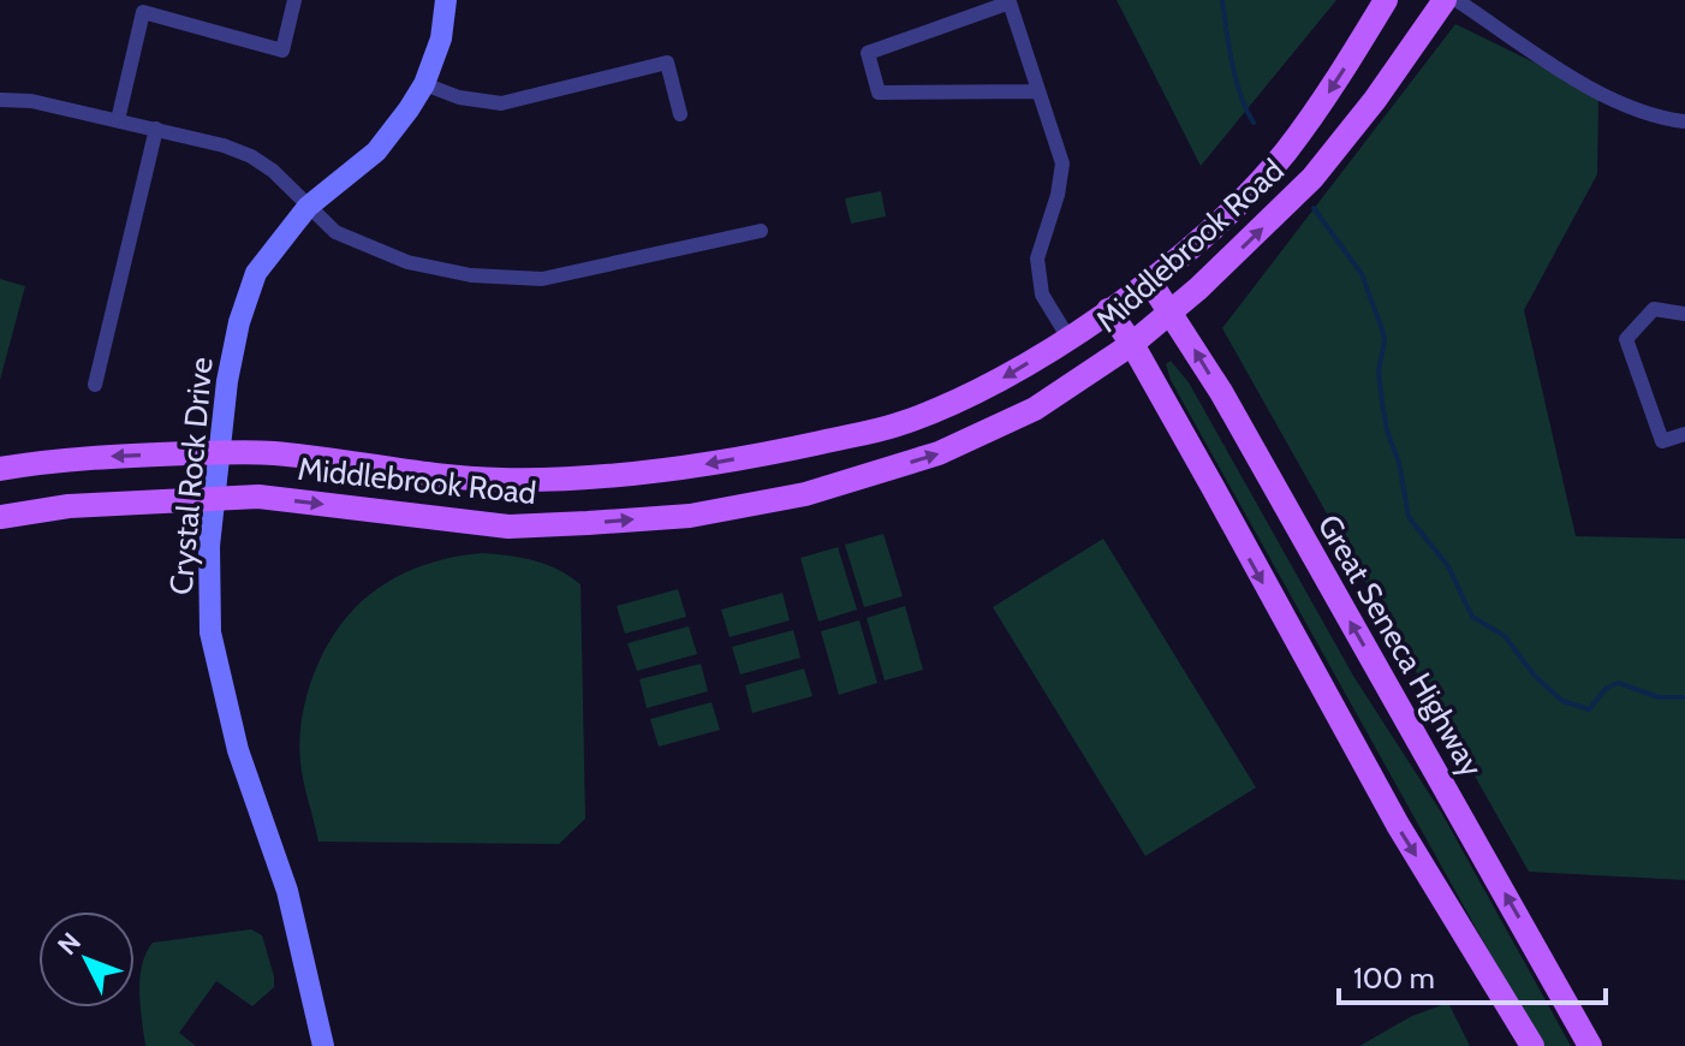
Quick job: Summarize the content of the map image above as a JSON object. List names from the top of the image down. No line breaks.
{"streets":{"main road":["Middlebrook Road","Great Seneca Highway"],"street":["Crystal Rock Drive"]},"crossings":[["Middlebrook Road","Crystal Rock Drive"],["Middlebrook Road","Great Seneca Highway"]],"scale_bar":"100 m","north":"top left"}
